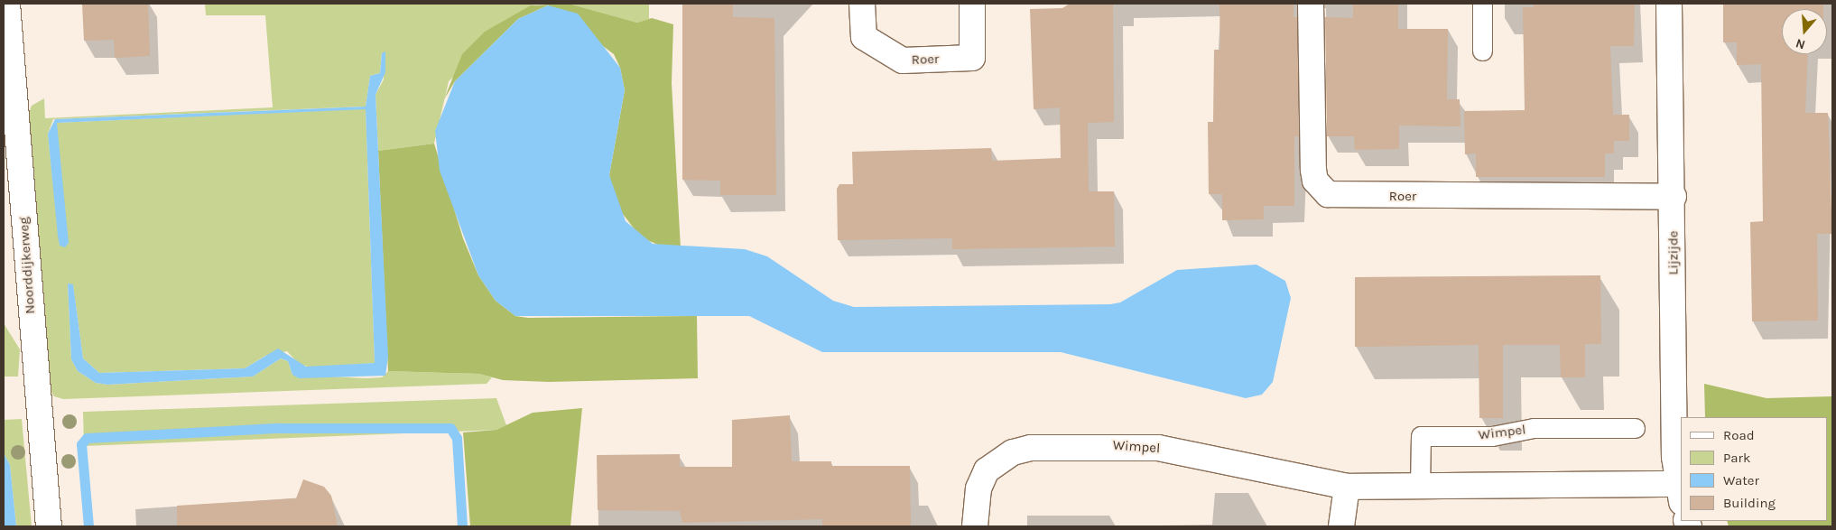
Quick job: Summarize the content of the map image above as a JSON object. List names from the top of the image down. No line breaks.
{"streets":{"street":["Roer","Lijzijde","Noorddijkerweg","Wimpel"]},"crossings":[["Roer","Lijzijde"],["Lijzijde","Wimpel"]],"legend":["Road","Park","Water","Building"],"north":"bottom"}
